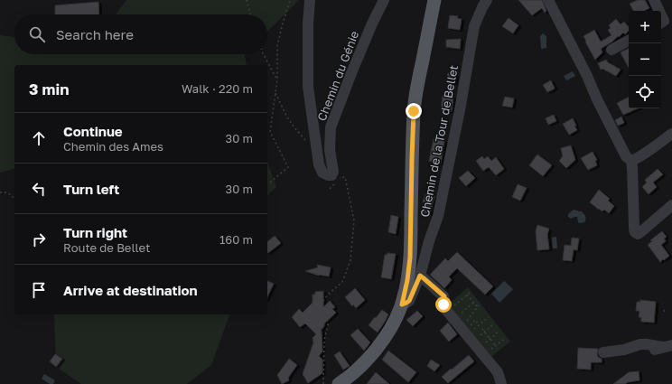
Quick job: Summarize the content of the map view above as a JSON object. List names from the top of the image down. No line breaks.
{"streets":{"street":["Chemin du Génie","Chemin de la Tour de Bellet"]},"page":{"map_buttons":["+","−"],"search":"Search here","heading":["3 min","Walk · 220 m"],"list":[["Continue","Chemin des Ames","30 m"],["Turn left","30 m"],["Turn right","Route de Bellet","160 m"],"Arrive at destination"]}}
